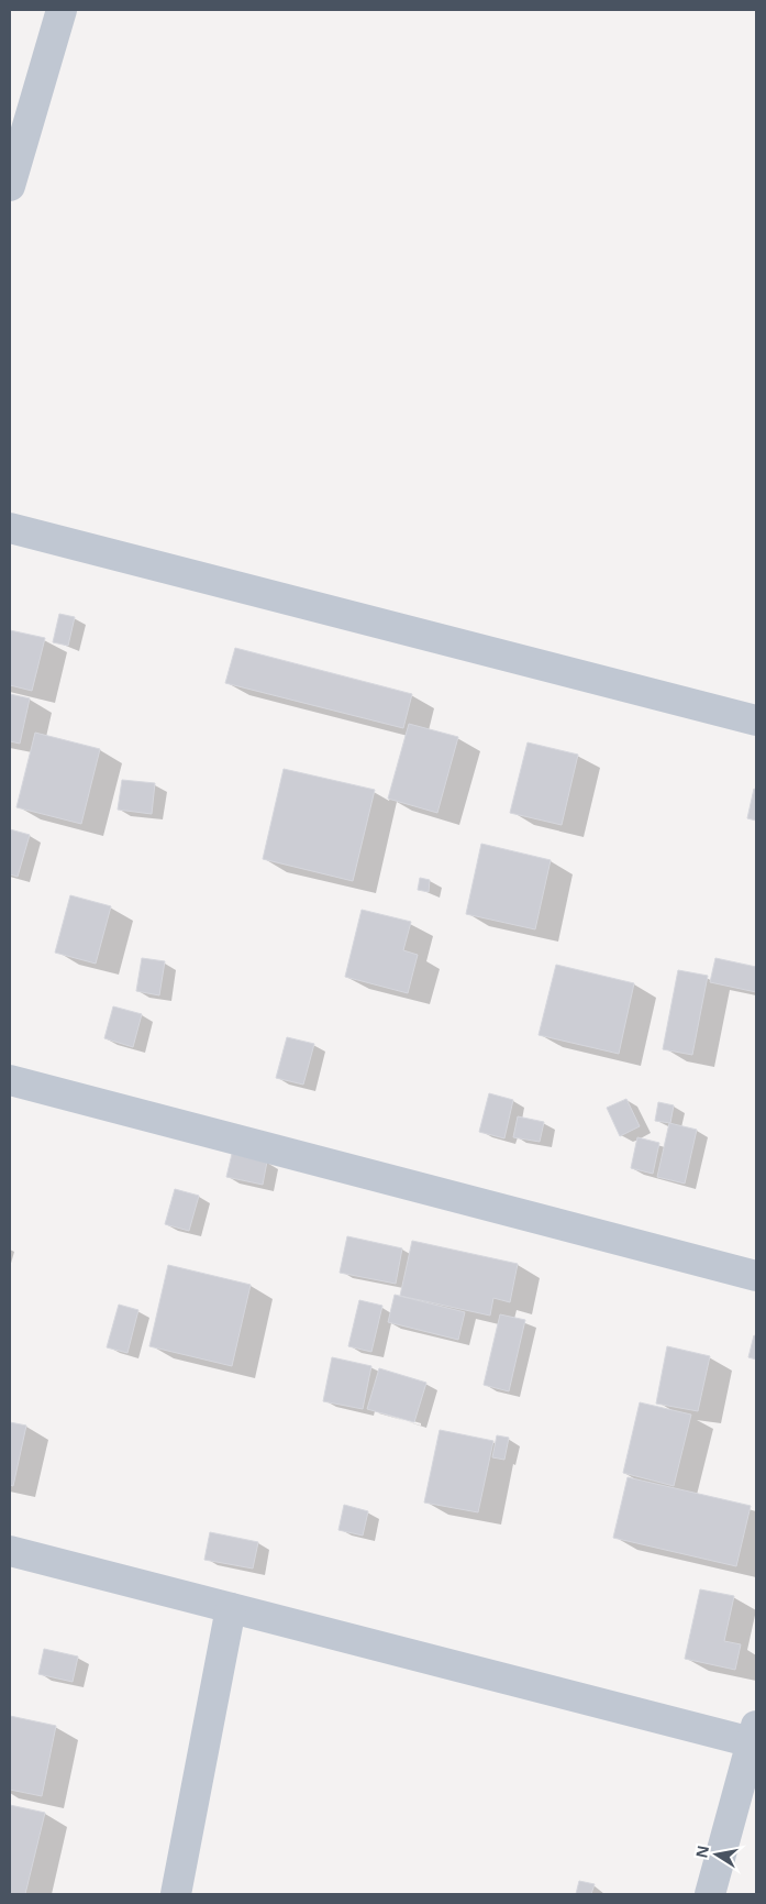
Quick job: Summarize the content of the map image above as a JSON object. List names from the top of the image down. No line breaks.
{"north":"left"}
